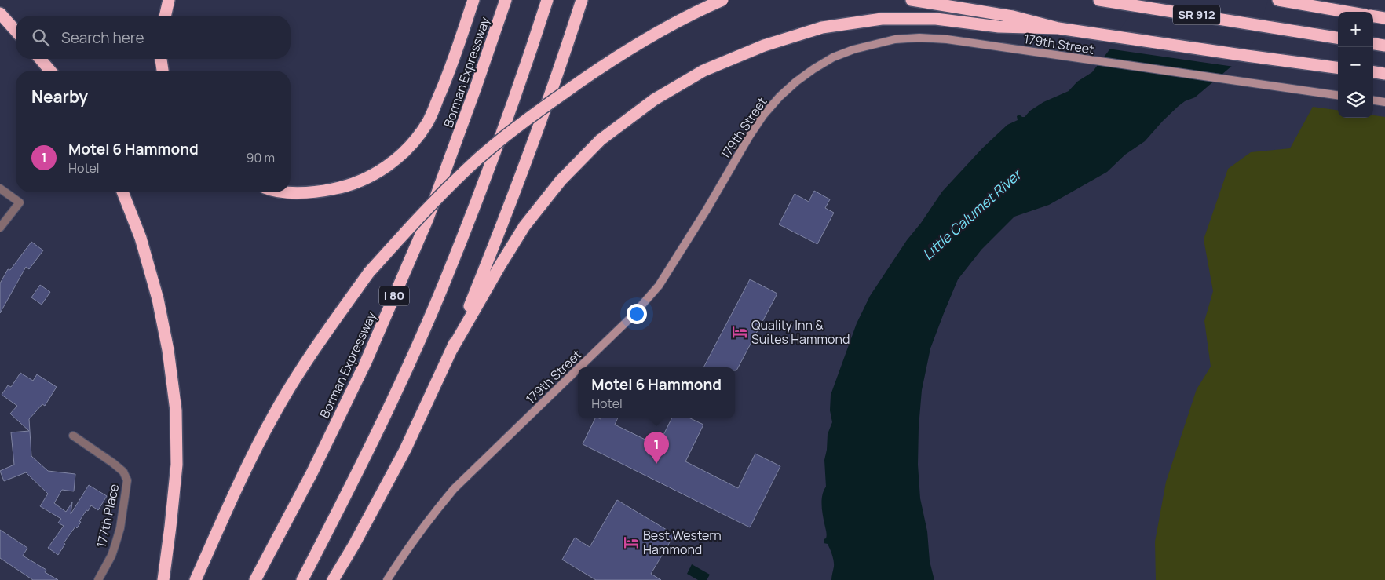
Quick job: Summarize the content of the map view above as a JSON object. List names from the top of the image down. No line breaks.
{"streets":{"highway":["SR 912","Borman Expressway","I 80"],"street":["179th Street","177th Place"]},"water":["Little Calumet River"],"places":{"hotel":["Quality Inn & Suites Hammond","Best Western Hammond"]},"page":{"map_buttons":["+","−"],"search":"Search here","heading":"Nearby","list":[{"mark":"1","name":"Motel 6 Hammond","note":"Hotel","value":"90 m"}],"popup":["Motel 6 Hammond","Hotel"],"pins":"1"}}
